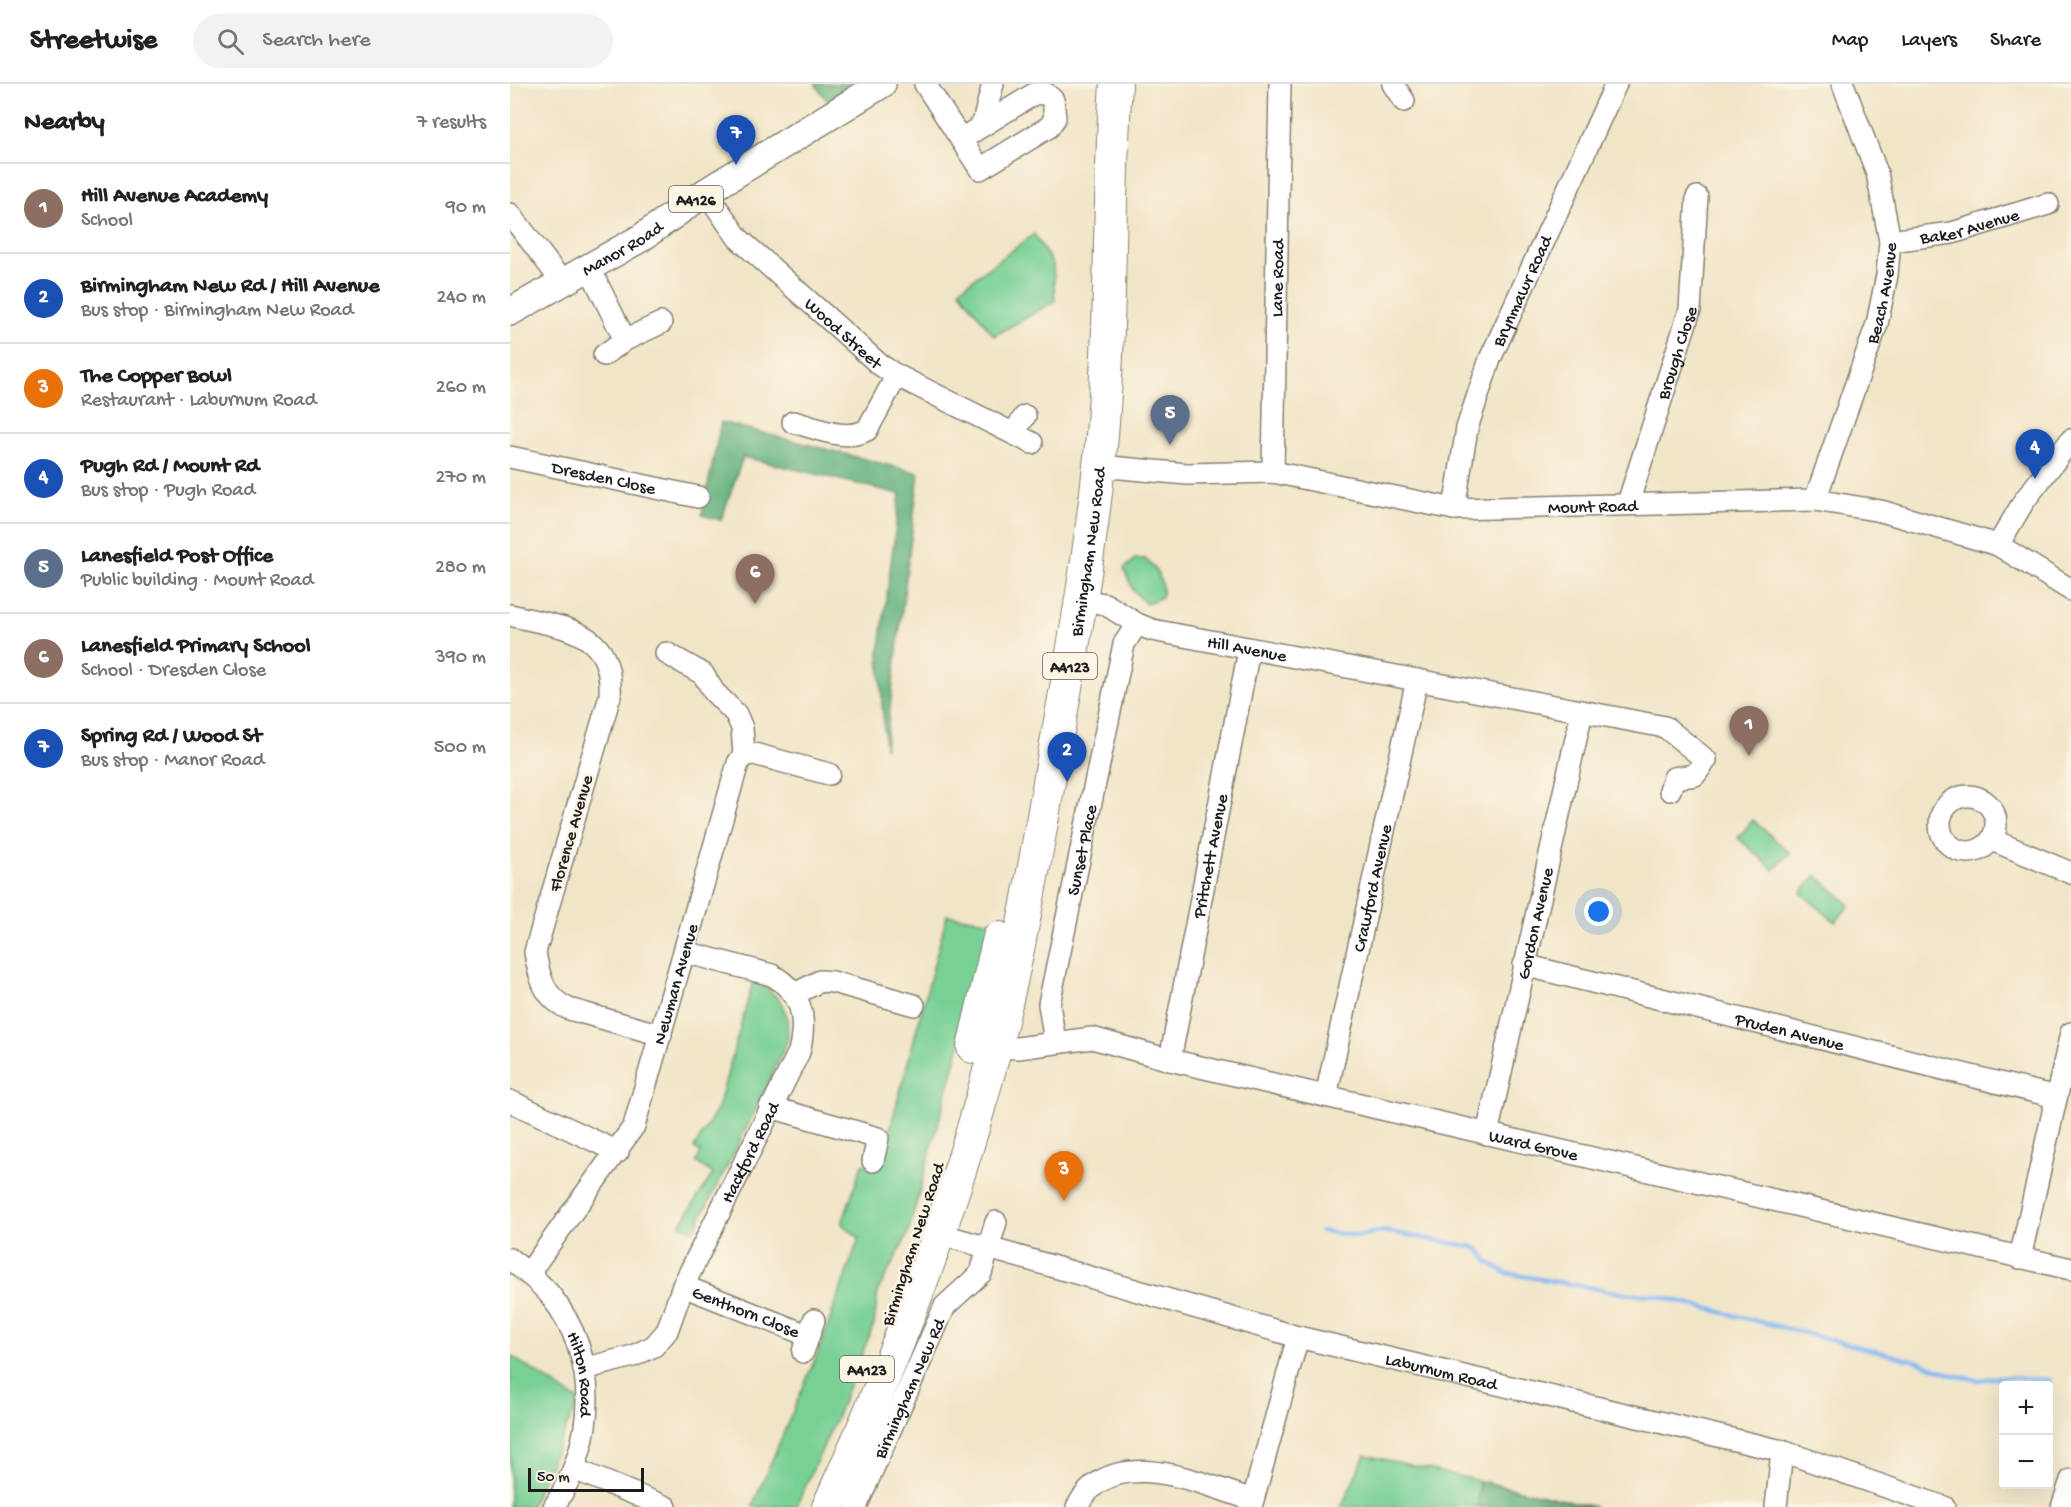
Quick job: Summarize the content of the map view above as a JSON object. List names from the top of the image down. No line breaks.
{"streets":{"highway":["Birmingham New Road","A4123"],"main road":["A4126","Manor Road"],"street":["Baker Avenue","Lane Road","Brynmawr Road","Beach Avenue","Wood Street","Brough Close","Dresden Close","Mount Road","Hill Avenue","Florence Avenue","Sunset Place","Pritchett Avenue","Crawford Avenue","Gordon Avenue","Newman Avenue","Pruden Avenue","Ward Grove","Hackford Road","Genthorn Close","Laburnum Road","Hilton Road","Birmingham New Rd"]},"crossings":[["Baker Avenue","Beach Avenue"],["Manor Road","Wood Street"],["Lane Road","Mount Road"],["Brynmawr Road","Mount Road"],["Beach Avenue","Mount Road"],["Brough Close","Mount Road"],["Mount Road","Birmingham New Road"],["Birmingham New Road","Hill Avenue"],["Birmingham New Road","Ward Grove"],["Birmingham New Road","Laburnum Road"],["Hill Avenue","Sunset Place"],["Hill Avenue","Pritchett Avenue"],["Hill Avenue","Crawford Avenue"],["Hill Avenue","Gordon Avenue"],["Florence Avenue","Newman Avenue"],["Sunset Place","Ward Grove"],["Pritchett Avenue","Ward Grove"],["Crawford Avenue","Ward Grove"],["Gordon Avenue","Pruden Avenue"],["Gordon Avenue","Ward Grove"],["Newman Avenue","Hilton Road"],["Hackford Road","Genthorn Close"],["Hackford Road","Hilton Road"],["Laburnum Road","Birmingham New Rd"]],"scale_bar":"50 m","page":{"header":"Streetwise","search":"Search here","nav":["Map","Layers","Share"],"heading":["Nearby","7 results"],"pins":["7","5","4","6","1","2","3"],"list":[{"mark":"1","name":"Hill Avenue Academy","note":"School","value":"90 m"},{"mark":"2","name":"Birmingham New Rd / Hill Avenue","note":"Bus stop · Birmingham New Road","value":"240 m"},{"mark":"3","name":"The Copper Bowl","note":"Restaurant · Laburnum Road","value":"260 m"},{"mark":"4","name":"Pugh Rd / Mount Rd","note":"Bus stop · Pugh Road","value":"270 m"},{"mark":"5","name":"Lanesfield Post Office","note":"Public building · Mount Road","value":"280 m"},{"mark":"6","name":"Lanesfield Primary School","note":"School · Dresden Close","value":"390 m"},{"mark":"7","name":"Spring Rd / Wood St","note":"Bus stop · Manor Road","value":"500 m"}],"map_buttons":["+","−"],"scale":"50 m"}}
